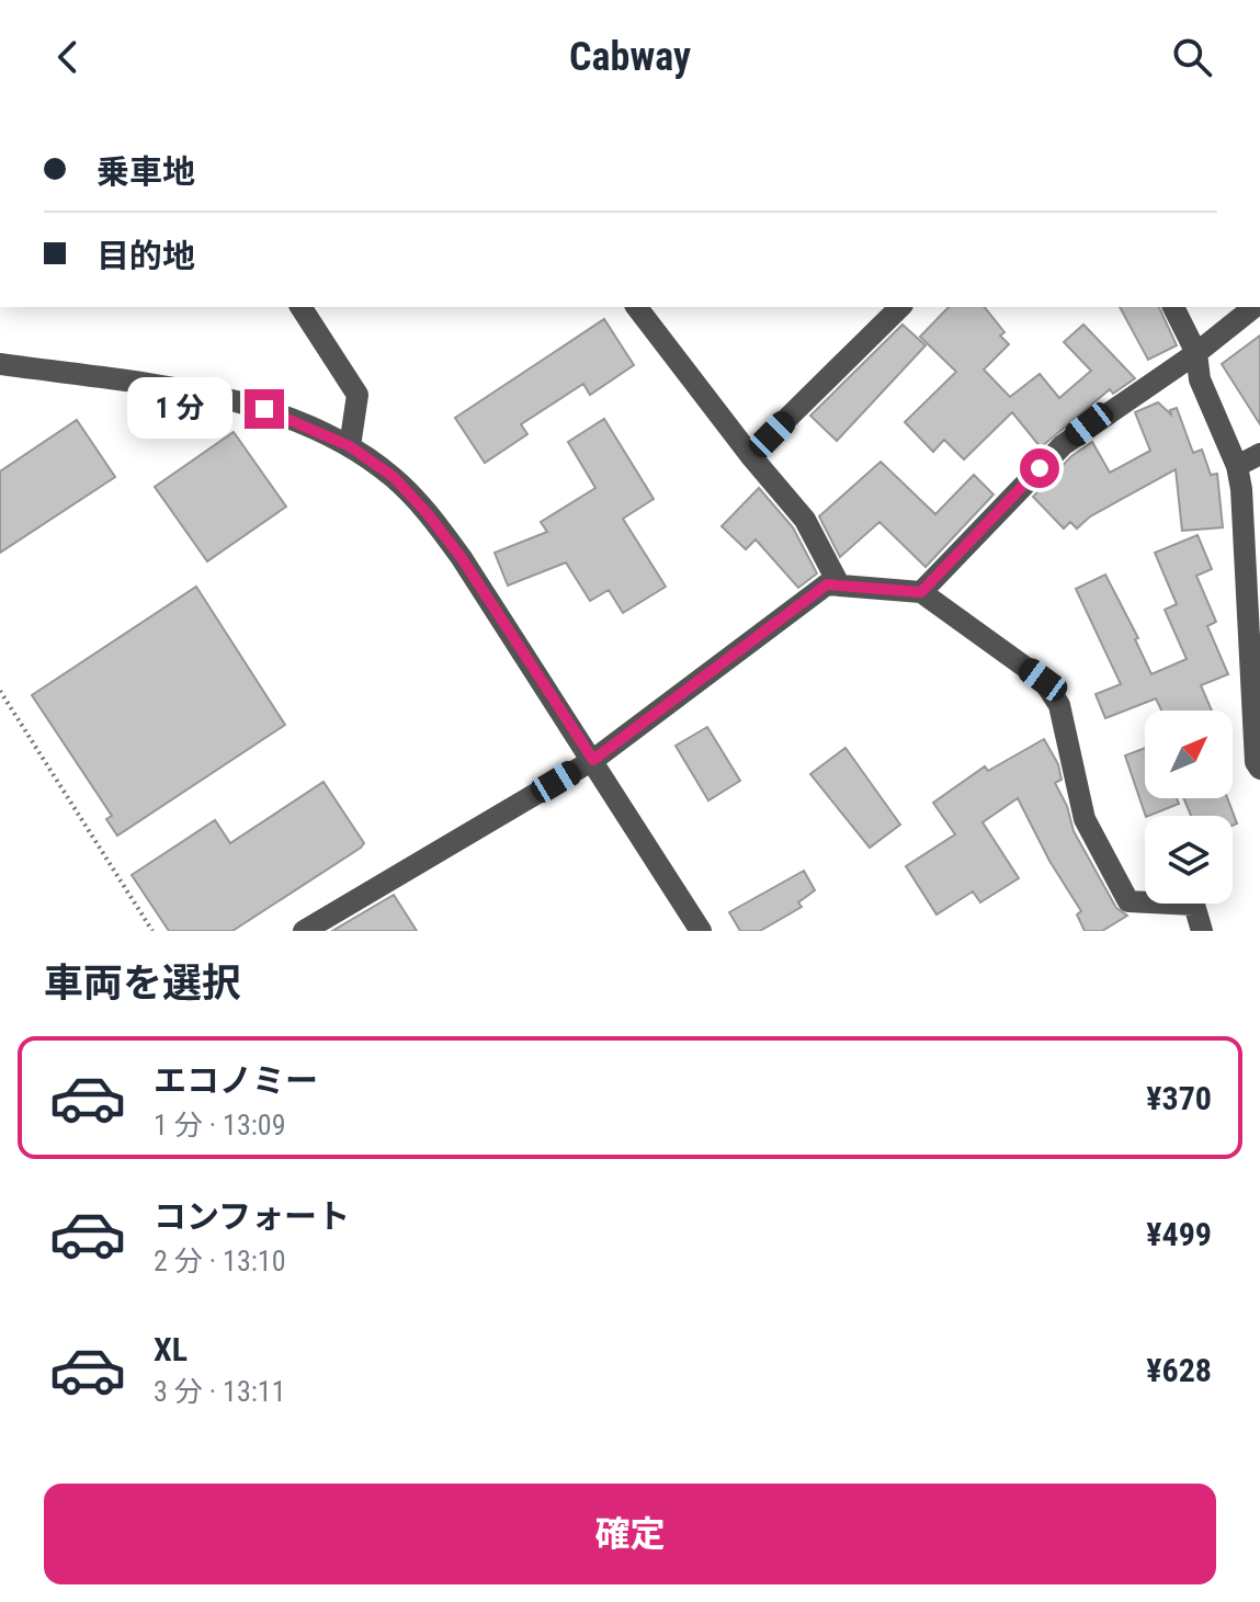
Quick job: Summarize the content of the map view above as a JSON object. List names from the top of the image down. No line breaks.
{"north":"top right","page":{"header":"Cabway","banner":["乗車地","目的地"],"bubble":"1 分","heading":"車両を選択","list":[{"name":"エコノミー","note":"1 分 · 13:09","value":"¥370"},{"name":"コンフォート","note":"2 分 · 13:10","value":"¥499"},{"name":"XL","note":"3 分 · 13:11","value":"¥628"}],"buttons":"確定"}}
